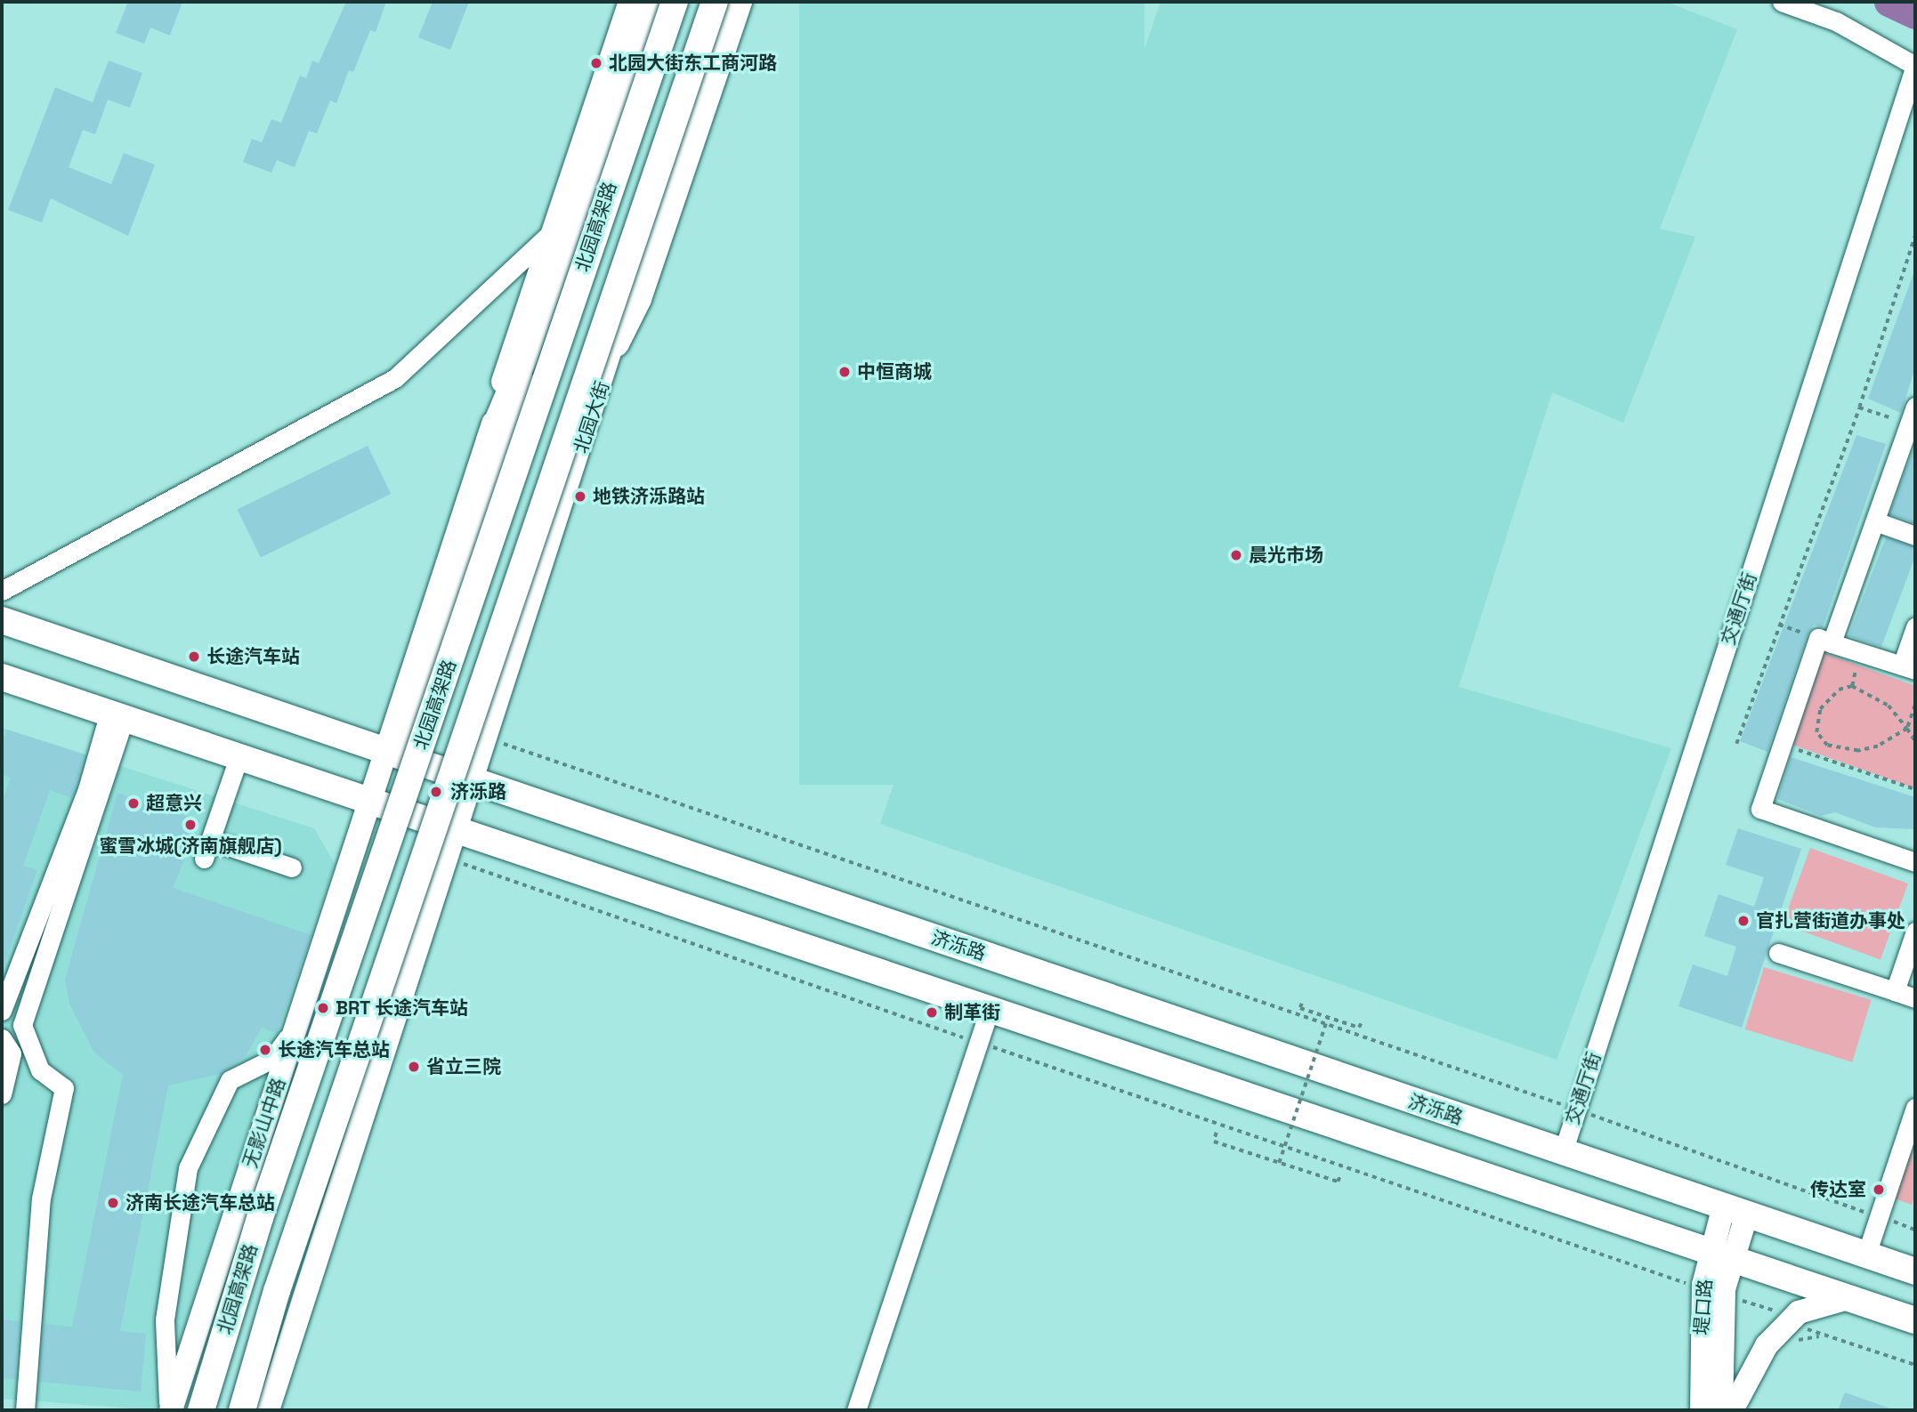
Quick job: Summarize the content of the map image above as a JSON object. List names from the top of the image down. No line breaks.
{"streets":{"highway":["北园高架路","济泺路"],"main road":["北园大街","无影山中路","堤口路"],"street":["交通厅街"]},"crossings":[["北园大街","济泺路"],["交通厅街","济泺路"],["济泺路","堤口路"]],"places":["北园大街东工商河路","中恒商城","地铁济泺路站","晨光市场","长途汽车站","济泺路","超意兴","蜜雪冰城(济南旗舰店)","官扎营街道办事处","BRT 长途汽车站","制革街","长途汽车总站","省立三院","传达室","济南长途汽车总站"]}
